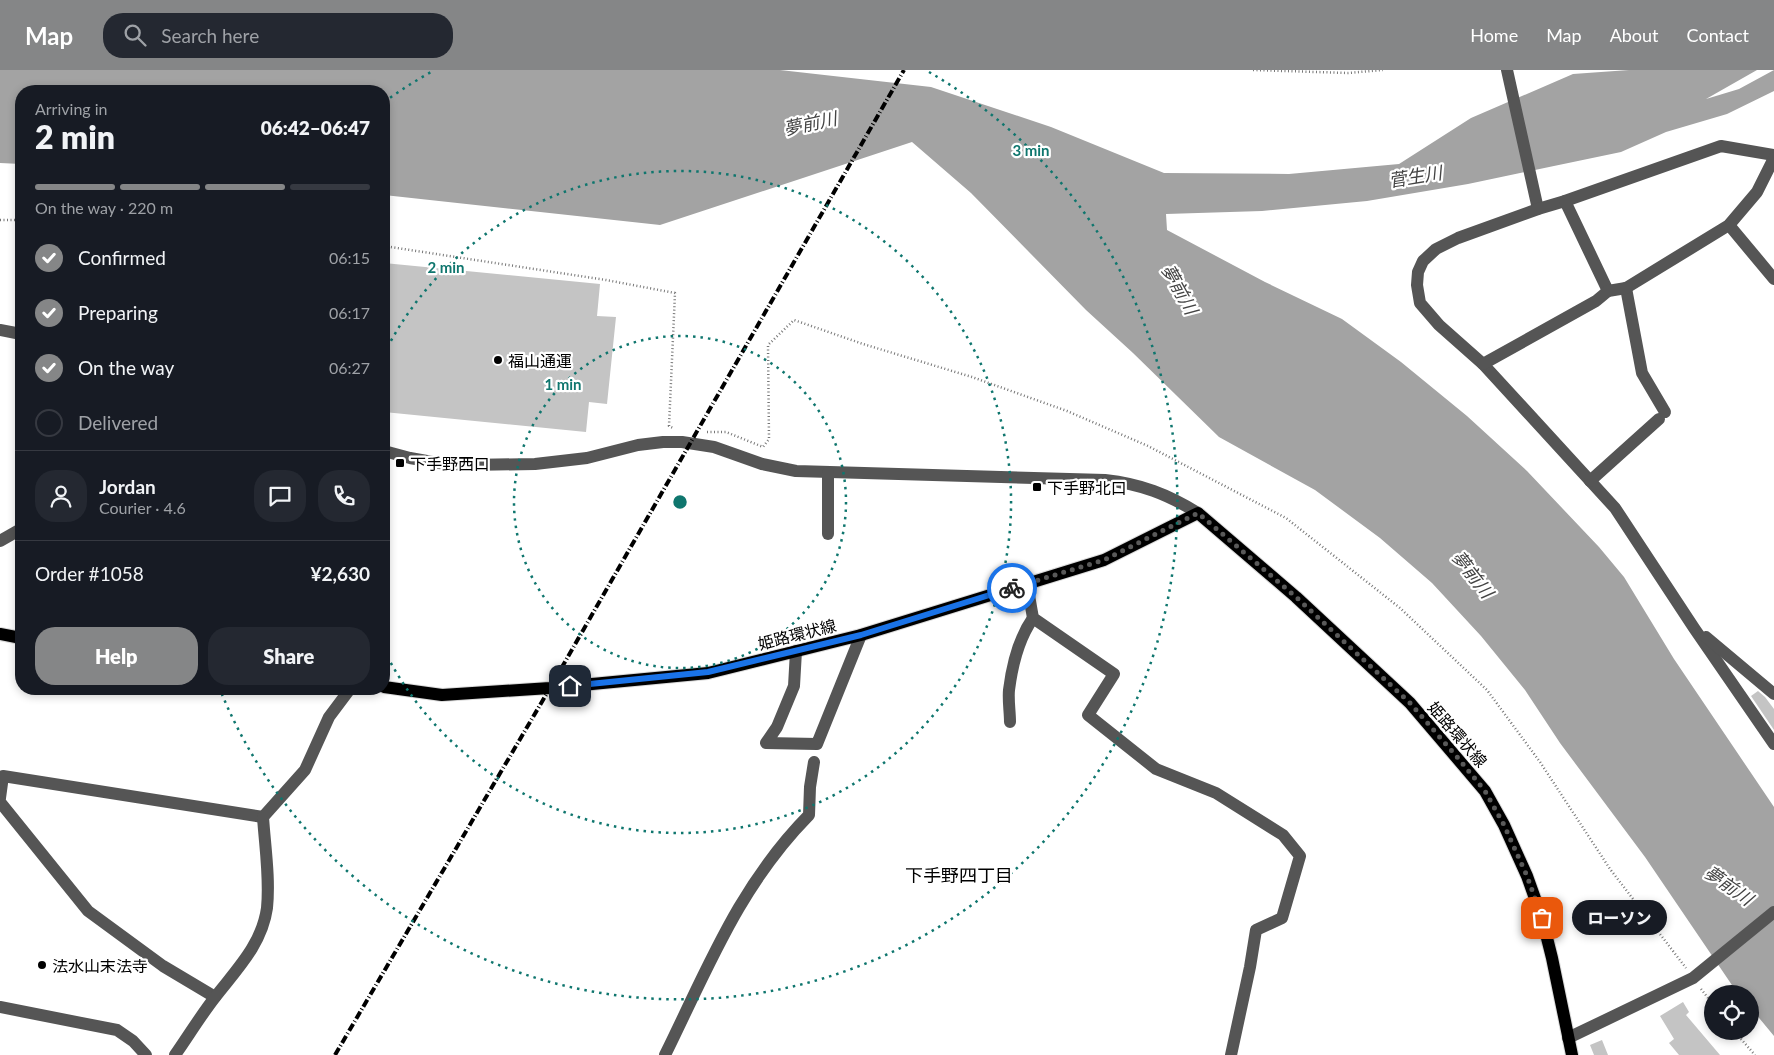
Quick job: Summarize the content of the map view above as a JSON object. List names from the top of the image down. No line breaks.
{"streets":{"main road":["姫路環状線"]},"districts":["下手野四丁目"],"water":["夢前川","菅生川"],"places":{"other":["福山通運","ローソン","法水山末法寺"],"transit":["下手野西口","下手野北口"]},"page":{"header":"Map","search":"Search here","nav":["Home","Map","About","Contact"],"heading":["2 min","Arriving in","06:42–06:47"],"panel":["Jordan","Courier · 4.6","Order #1058","¥2,630"],"bar":"On the way · 220 m","list":[["Confirmed","06:15"],["Preparing","06:17"],["On the way","06:27"],"Delivered"],"buttons":["Help","Share"],"bubble":"ローソン"},"rings":["3 min","2 min","1 min"]}
